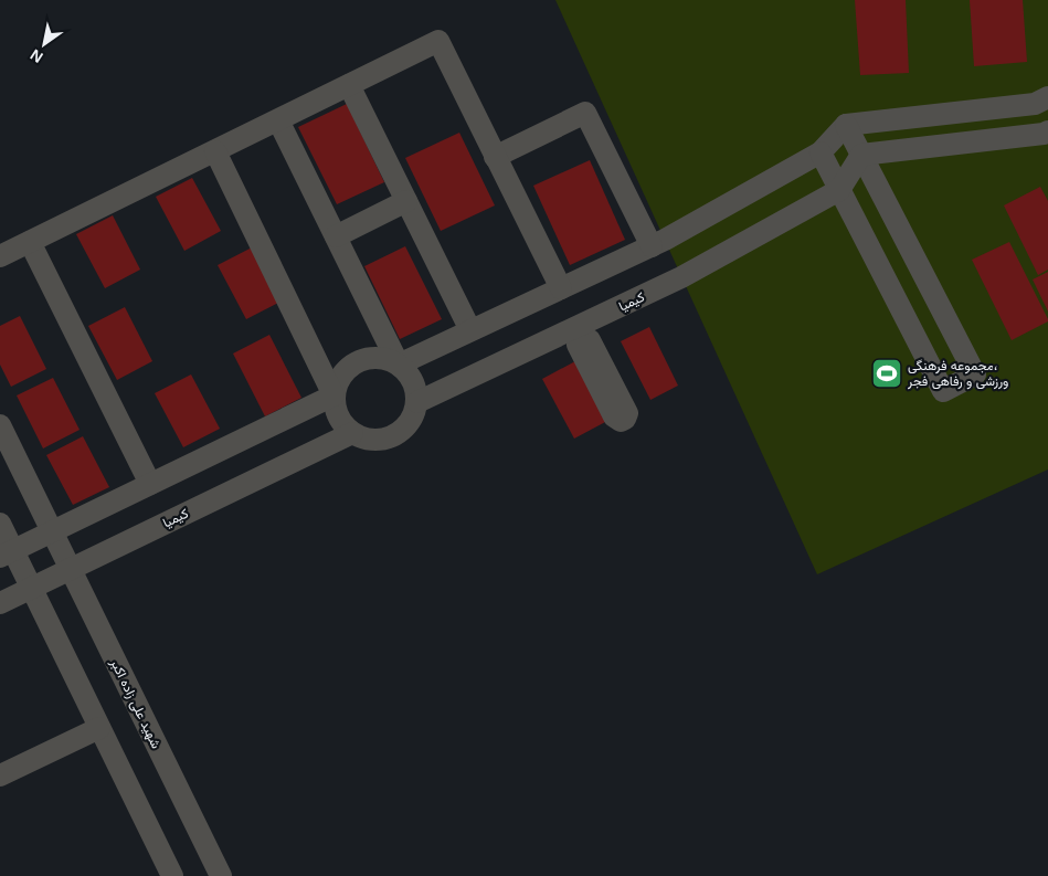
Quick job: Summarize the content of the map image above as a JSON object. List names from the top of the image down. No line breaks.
{"streets":{"street":["کیمیا","شهید علی زاده اکبر"]},"crossings":[["کیمیا","شهید علی زاده اکبر"]],"places":{"sports":["مجموعه فرهنگی، ورزشی و رفاهی فجر"]},"north":"bottom left"}
